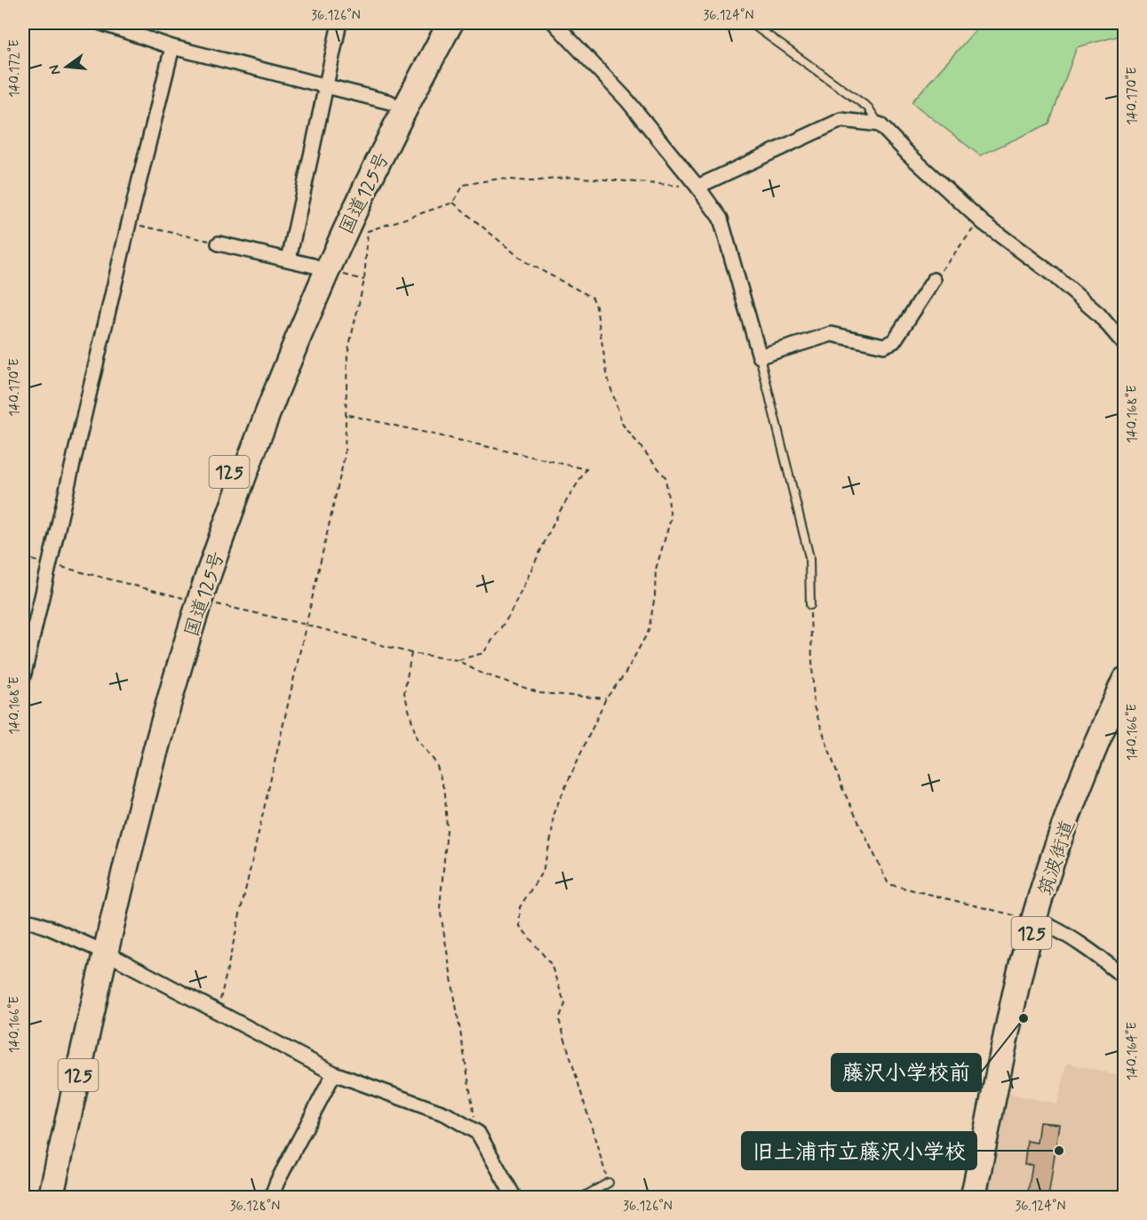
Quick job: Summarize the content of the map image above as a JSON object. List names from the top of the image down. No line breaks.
{"streets":{"highway":["国道125号","125","筑波街道"]},"places":["藤沢小学校前","旧土浦市立藤沢小学校"],"north":"left","coordinates":["36.126°N","36.124°N","140.172°E","140.170°E","140.168°E","140.166°E","140.164°E","36.128°N"]}
